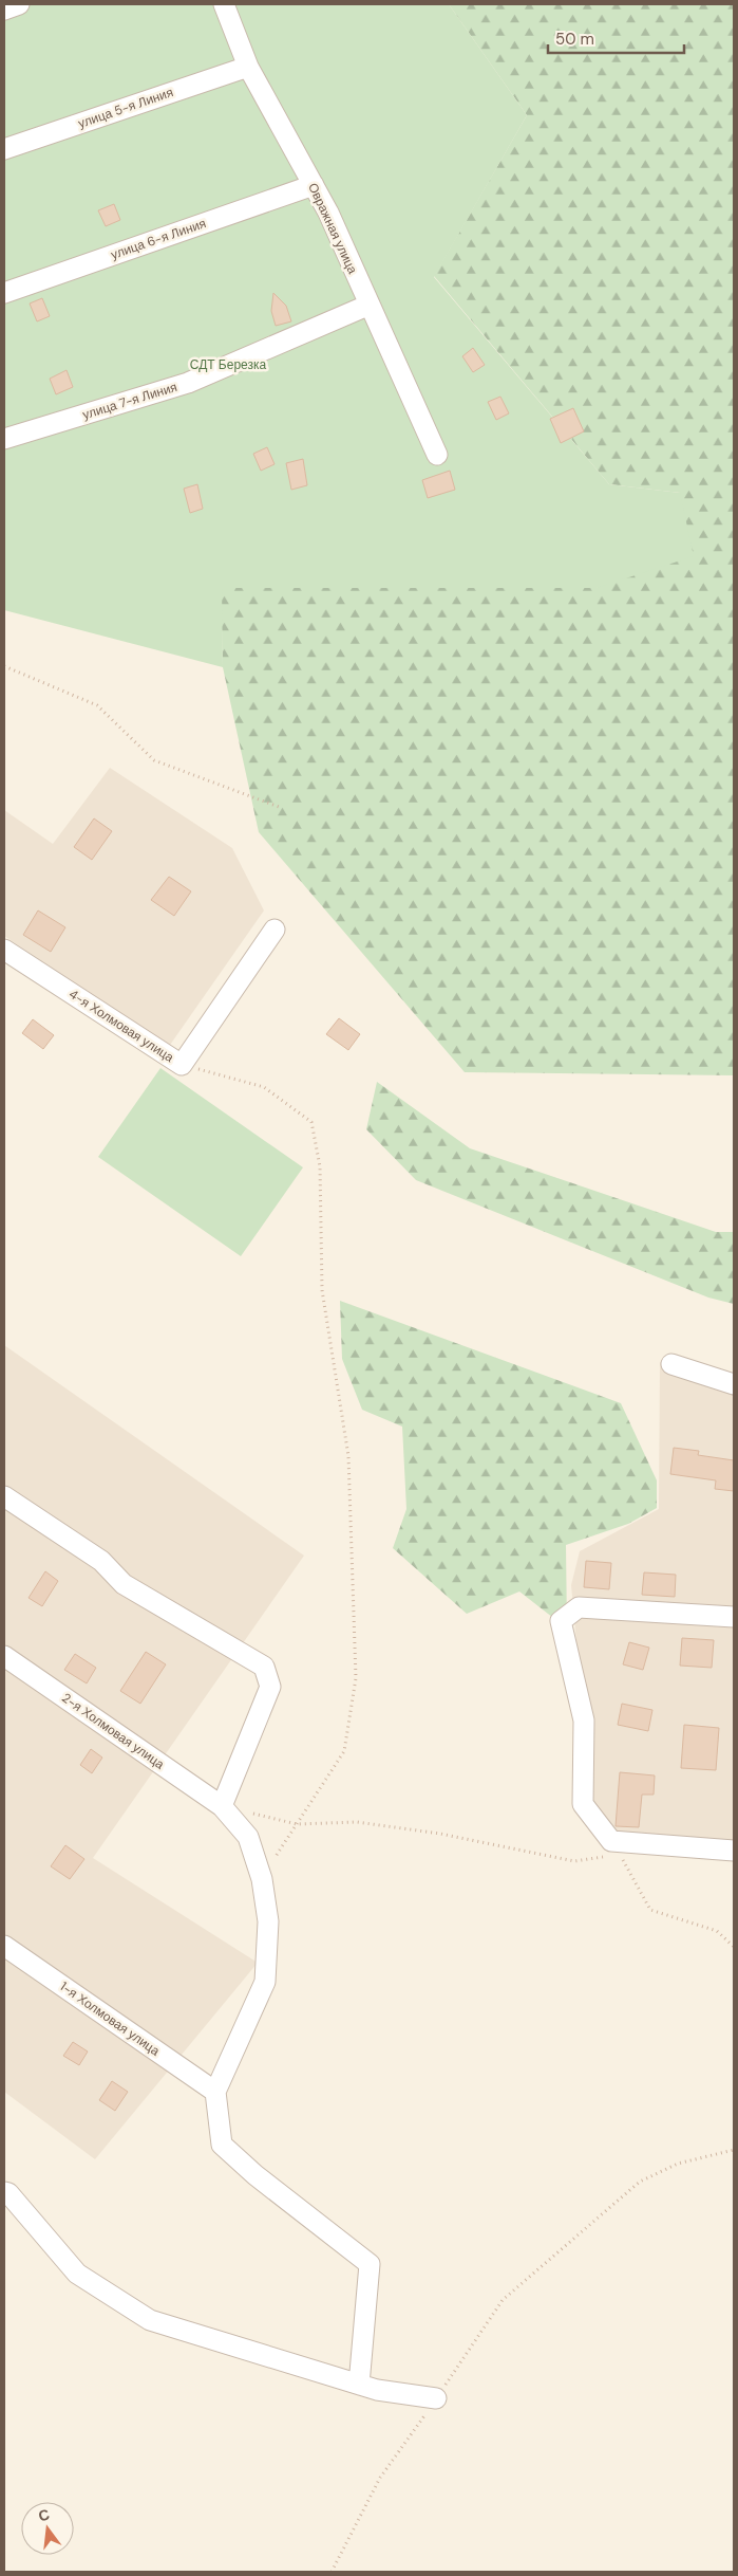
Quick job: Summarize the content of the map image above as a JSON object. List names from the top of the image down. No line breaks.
{"streets":{"street":["улица 5-я Линия","Овражная улица","улица 6-я Линия","улица 7-я Линия","4-я Холмовая улица","2-я Холмовая улица","1-я Холмовая улица"]},"crossings":[["улица 5-я Линия","Овражная улица"],["Овражная улица","улица 6-я Линия"],["Овражная улица","улица 7-я Линия"],["2-я Холмовая улица","1-я Холмовая улица"]],"parks":["СДТ Березка"],"scale_bar":"50 m","north":"top"}
